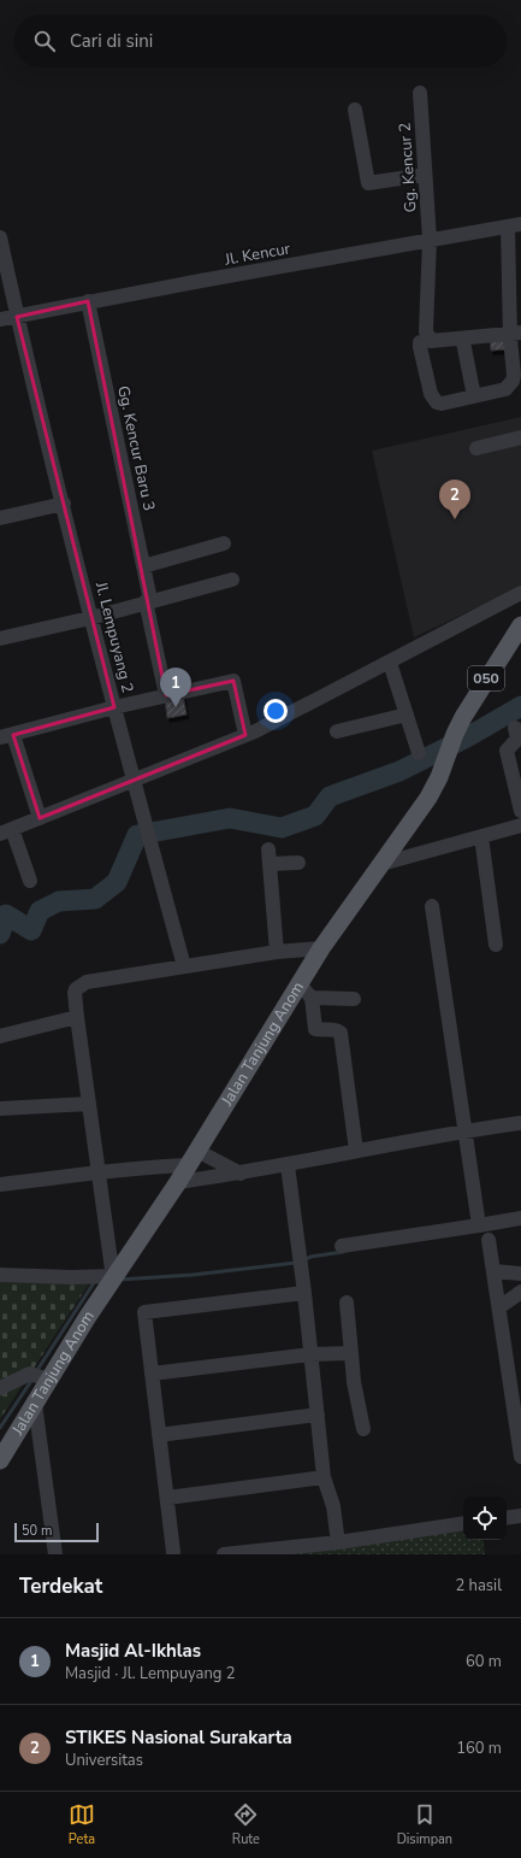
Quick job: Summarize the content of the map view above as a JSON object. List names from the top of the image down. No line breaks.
{"streets":{"main road":["050","Jalan Tanjung Anom"],"street":["Gg. Kencur 2","Jl. Kencur","Gg. Kencur Baru 3","Jl. Lempuyang 2"]},"crossings":[["Gg. Kencur 2","Jl. Kencur"],["Jl. Kencur","Gg. Kencur Baru 3"],["Jl. Kencur","Jl. Lempuyang 2"]],"scale_bar":"50 m","page":{"search":"Cari di sini","pins":["2","1"],"scale":"50 m","heading":["Terdekat","2 hasil"],"list":[{"mark":"1","name":"Masjid Al-Ikhlas","note":"Masjid · Jl. Lempuyang 2","value":"60 m"},{"mark":"2","name":"STIKES Nasional Surakarta","note":"Universitas","value":"160 m"}],"nav":["Peta","Rute","Disimpan"]}}
